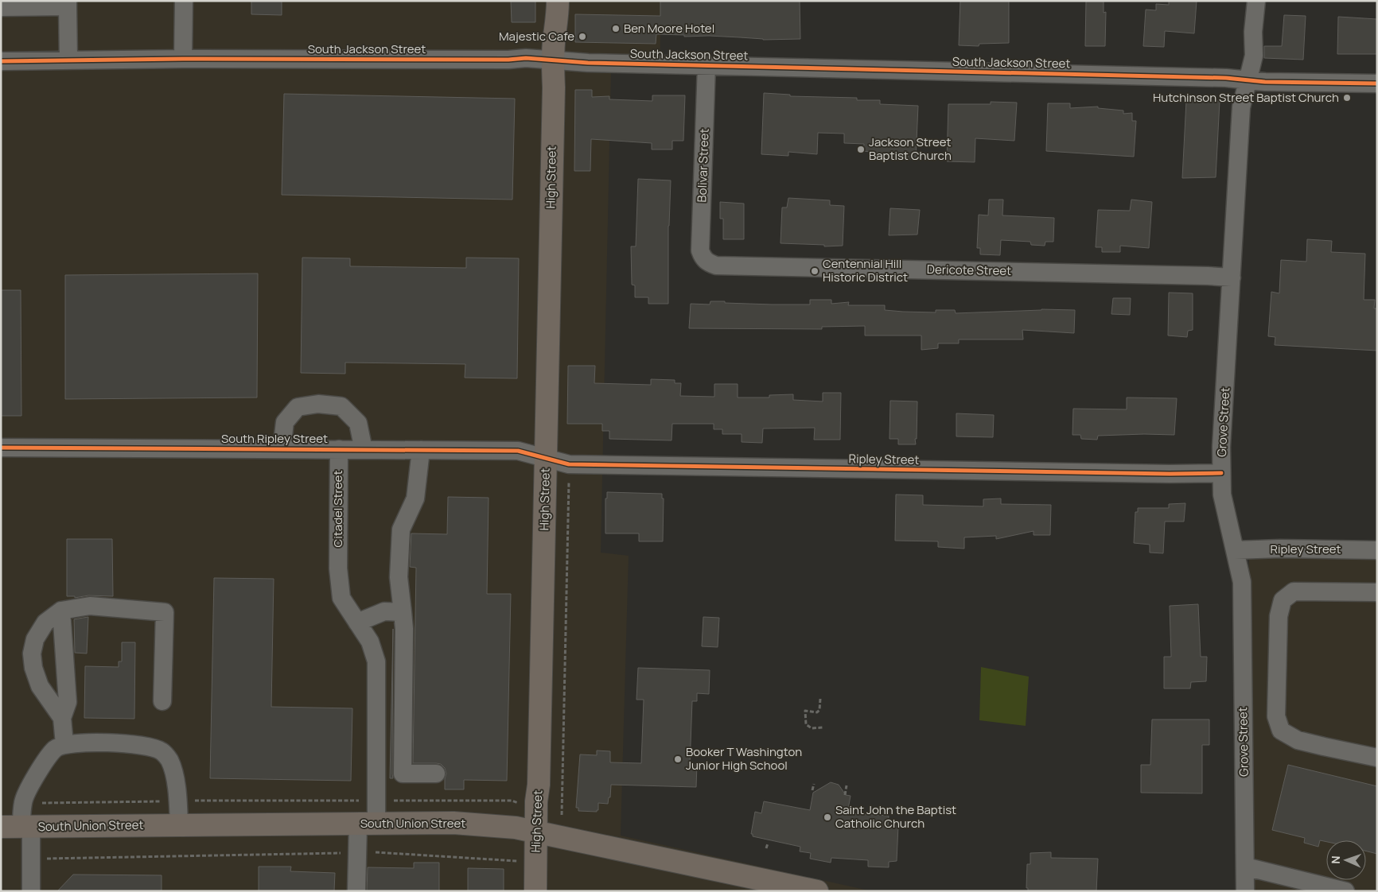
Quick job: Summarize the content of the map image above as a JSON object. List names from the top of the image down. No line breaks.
{"streets":{"main road":["High Street","South Union Street"],"street":["South Jackson Street","Bolivar Street","Dericote Street","Grove Street","South Ripley Street","Ripley Street","Citadel Street"]},"crossings":[["South Jackson Street","Bolivar Street"],["South Jackson Street","High Street"],["South Jackson Street","Grove Street"],["Bolivar Street","Dericote Street"],["High Street","South Ripley Street"],["High Street","Ripley Street"],["High Street","South Union Street"],["Dericote Street","Grove Street"],["Grove Street","Ripley Street"],["South Ripley Street","Ripley Street"],["South Ripley Street","Citadel Street"],["Citadel Street","South Union Street"]],"places":["Ben Moore Hotel","Majestic Cafe","Hutchinson Street Baptist Church","Jackson Street Baptist Church","Centennial Hill Historic District","Booker T Washington Junior High School","Saint John the Baptist Catholic Church"],"north":"left"}
